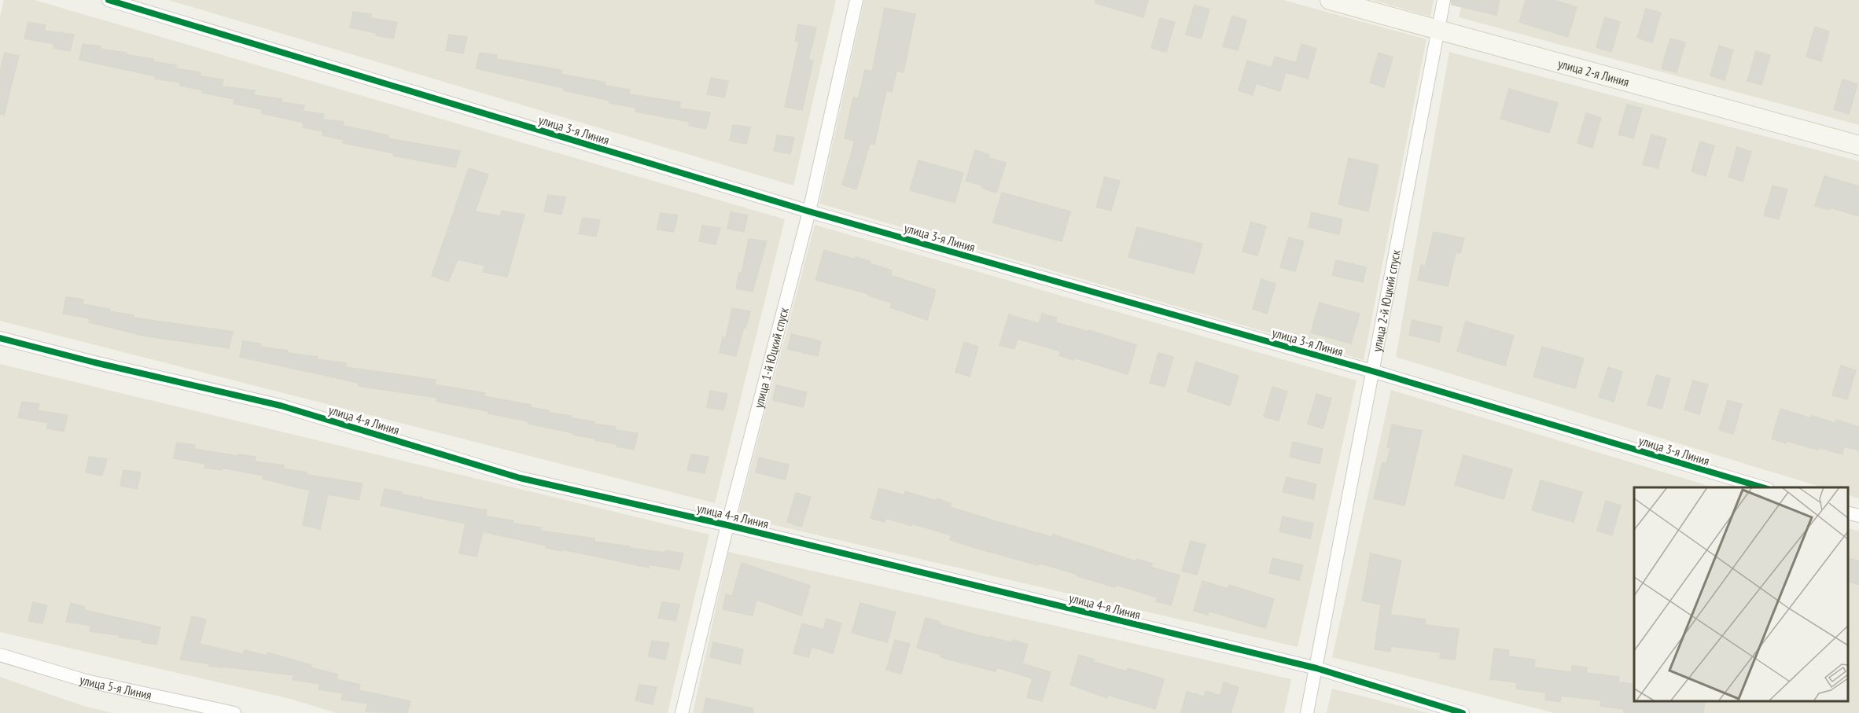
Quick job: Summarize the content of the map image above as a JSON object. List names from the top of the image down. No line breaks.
{"streets":{"street":["улица 2-я Линия","улица 3-я Линия","улица 2-й Юцкий спуск","улица 1-й Юцкий спуск","улица 4-я Линия","улица 5-я Линия"]},"crossings":[["улица 2-я Линия","улица 2-й Юцкий спуск"],["улица 3-я Линия","улица 2-й Юцкий спуск"],["улица 3-я Линия","улица 1-й Юцкий спуск"],["улица 2-й Юцкий спуск","улица 4-я Линия"],["улица 1-й Юцкий спуск","улица 4-я Линия"]]}
